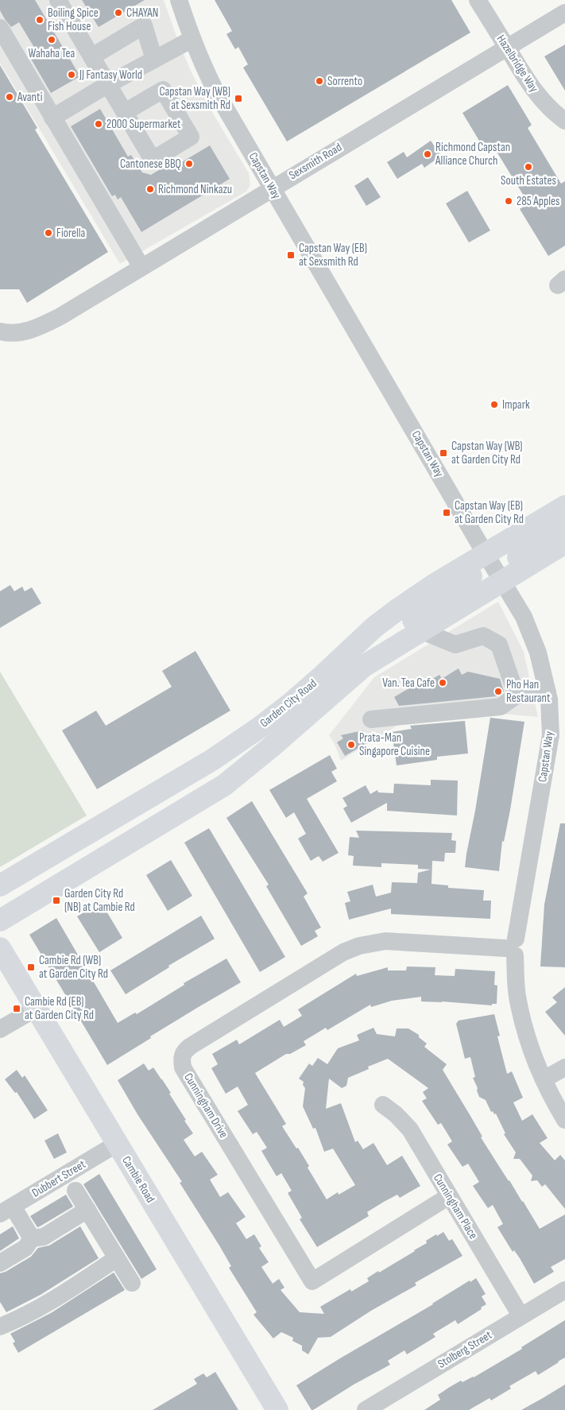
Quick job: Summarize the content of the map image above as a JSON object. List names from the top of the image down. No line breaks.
{"streets":{"main road":["Garden City Road","Cambie Road"],"street":["Hazelbridge Way","Sexsmith Road","Capstan Way","Cunningham Drive","Dubbert Street","Cunningham Place","Stolberg Street"]},"crossings":[["Hazelbridge Way","Sexsmith Road"],["Sexsmith Road","Capstan Way"],["Capstan Way","Garden City Road"],["Capstan Way","Cunningham Drive"],["Cunningham Drive","Cunningham Place"],["Dubbert Street","Cambie Road"],["Cunningham Place","Stolberg Street"]],"places":{"other":["CHAYAN","Boiling Spice Fish House","Wahaha Tea","JJ Fantasy World","Sorrento","Avanti","2000 Supermarket","Richmond Capstan Alliance Church","Cantonese BBQ","South Estates","Richmond Ninkazu","285 Apples","Fiorella","Impark","Van. Tea Cafe","Pho Han Restaurant","Prata-Man Singapore Cuisine"],"transit":["Capstan Way (WB) at Sexsmith Rd","Capstan Way (EB) at Sexsmith Rd","Capstan Way (WB) at Garden City Rd","Capstan Way (EB) at Garden City Rd","Garden City Rd (NB) at Cambie Rd","Cambie Rd (WB) at Garden City Rd","Cambie Rd (EB) at Garden City Rd"]}}
